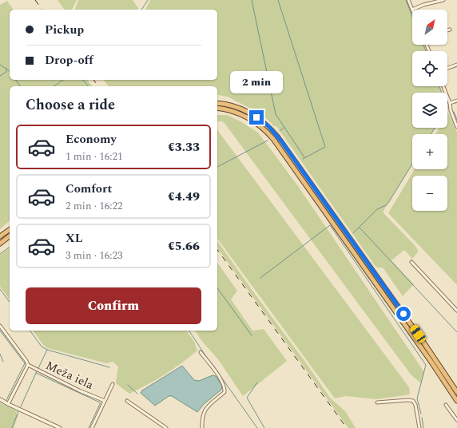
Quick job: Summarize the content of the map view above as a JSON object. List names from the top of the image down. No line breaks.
{"streets":{"street":["Meža iela"]},"north":"top right","page":{"map_buttons":["+","−"],"banner":["Pickup","Drop-off"],"bubble":"2 min","heading":"Choose a ride","list":[{"name":"Economy","note":"1 min · 16:21","value":"€3.33"},{"name":"Comfort","note":"2 min · 16:22","value":"€4.49"},{"name":"XL","note":"3 min · 16:23","value":"€5.66"}],"buttons":"Confirm"}}
